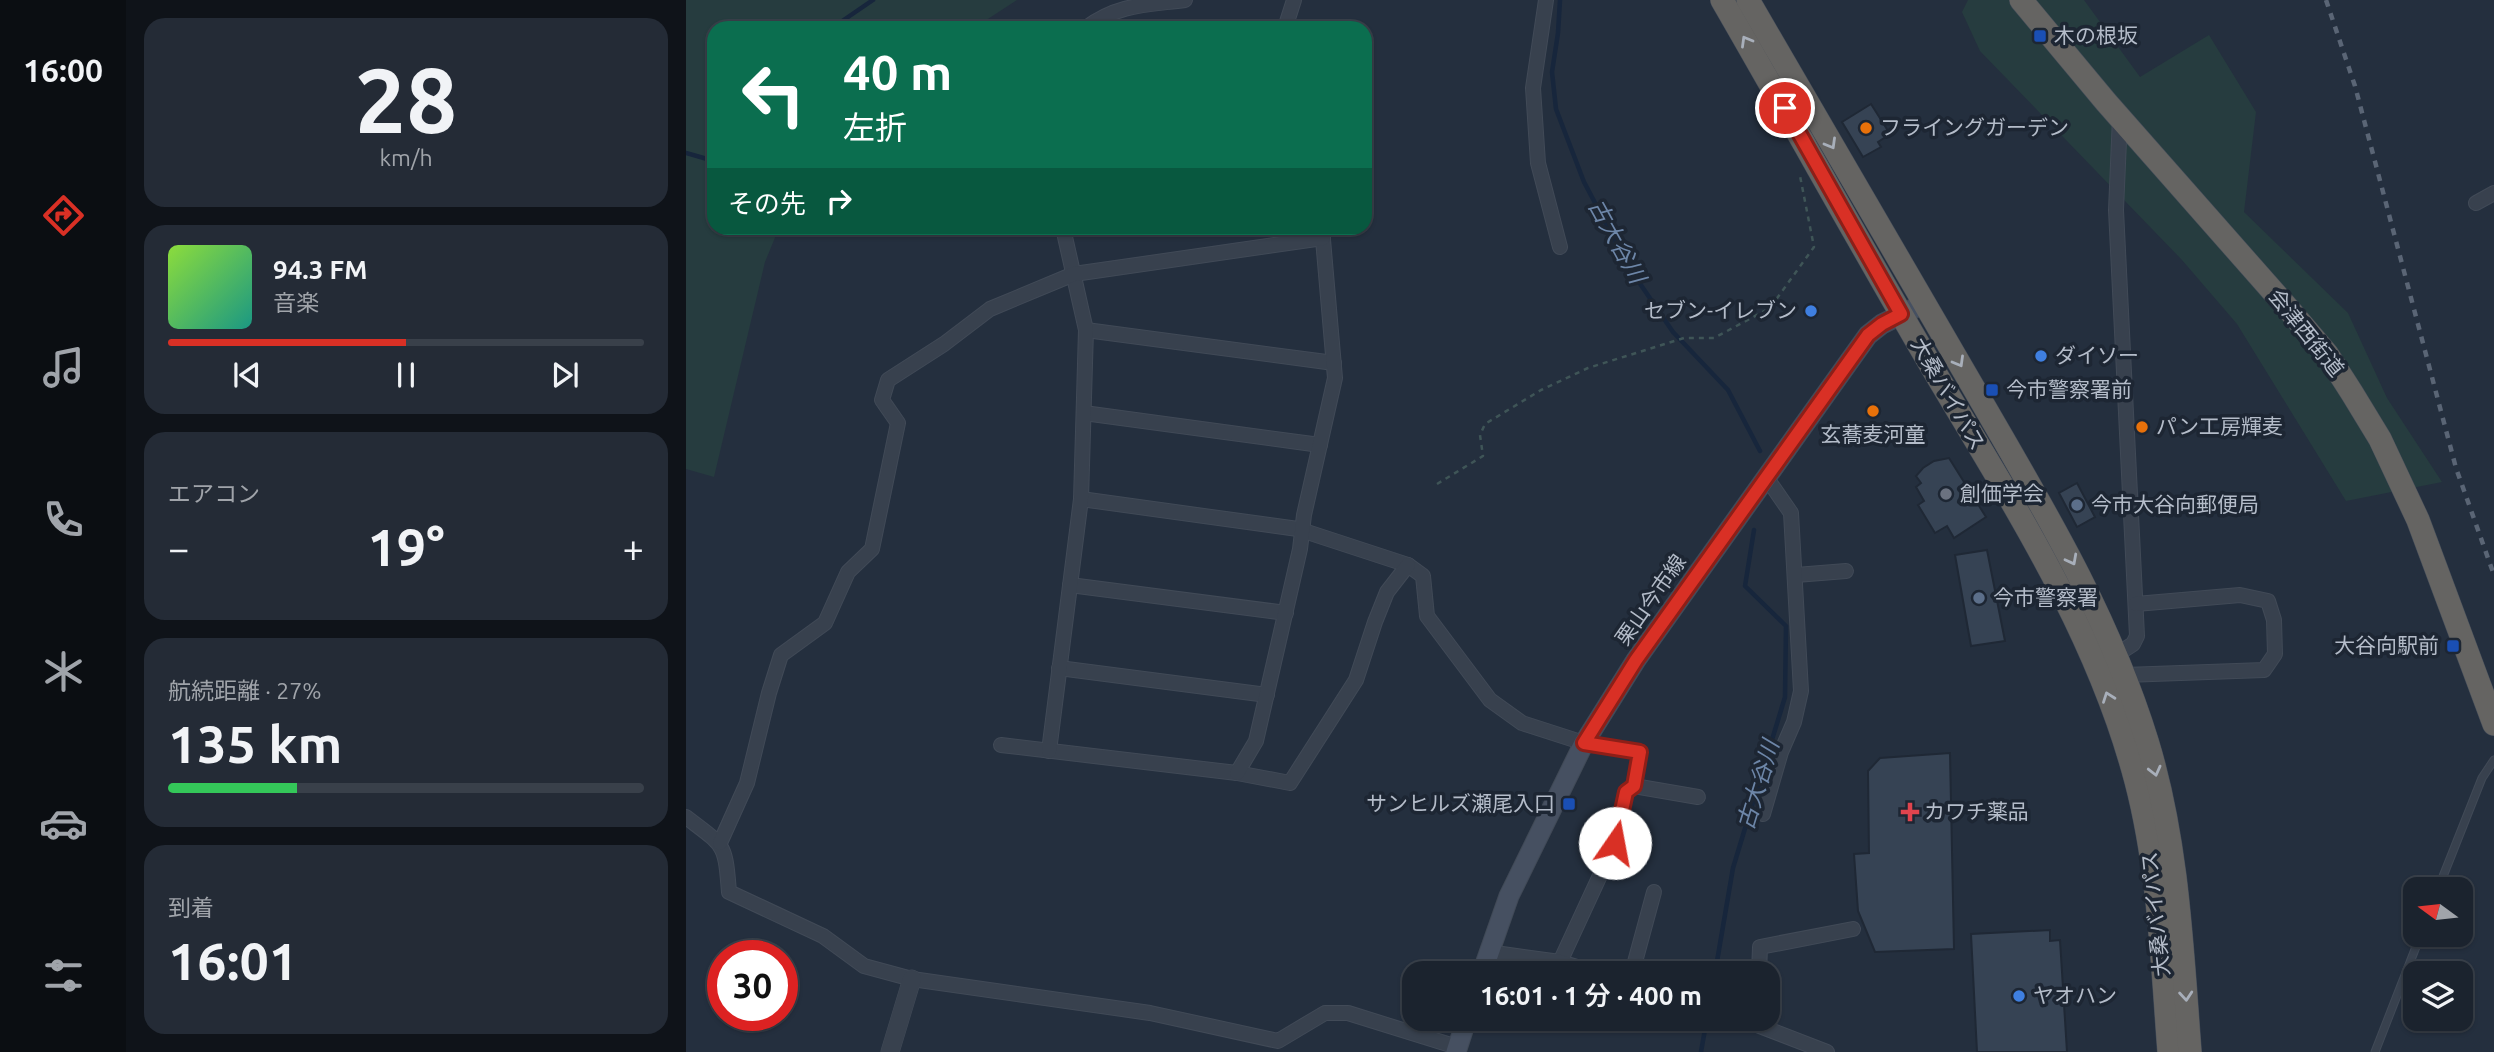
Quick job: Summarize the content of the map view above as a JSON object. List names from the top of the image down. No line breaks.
{"streets":{"highway":["会津西街道","大桑バイパス"],"main road":["栗山今市線"]},"crossings":[["大桑バイパス","栗山今市線"]],"water":["古大谷川"],"places":{"transit":["木の根坂","今市警察署前","大谷向駅前","サンヒルズ瀬尾入口"],"other":["フライングガーデン","セブン-イレブン","ダイソー","玄蕎麦河童","パン工房輝麦","創価学会","今市大谷向郵便局","今市警察署","ヤオハン"],"health":["カワチ薬品"]},"north":"left","page":{"tabs":"16:00","tile":[["28","km/h"],"エアコン",["航続距離 · 27%","135 km"],["到着","16:01"]],"turn":["40 m","左折"],"then":"その先","song":["94.3 FM","音楽"],"heat":["−","19°","+"],"limit":"30","trip":"16:01 · 1 分 · 400 m"}}
